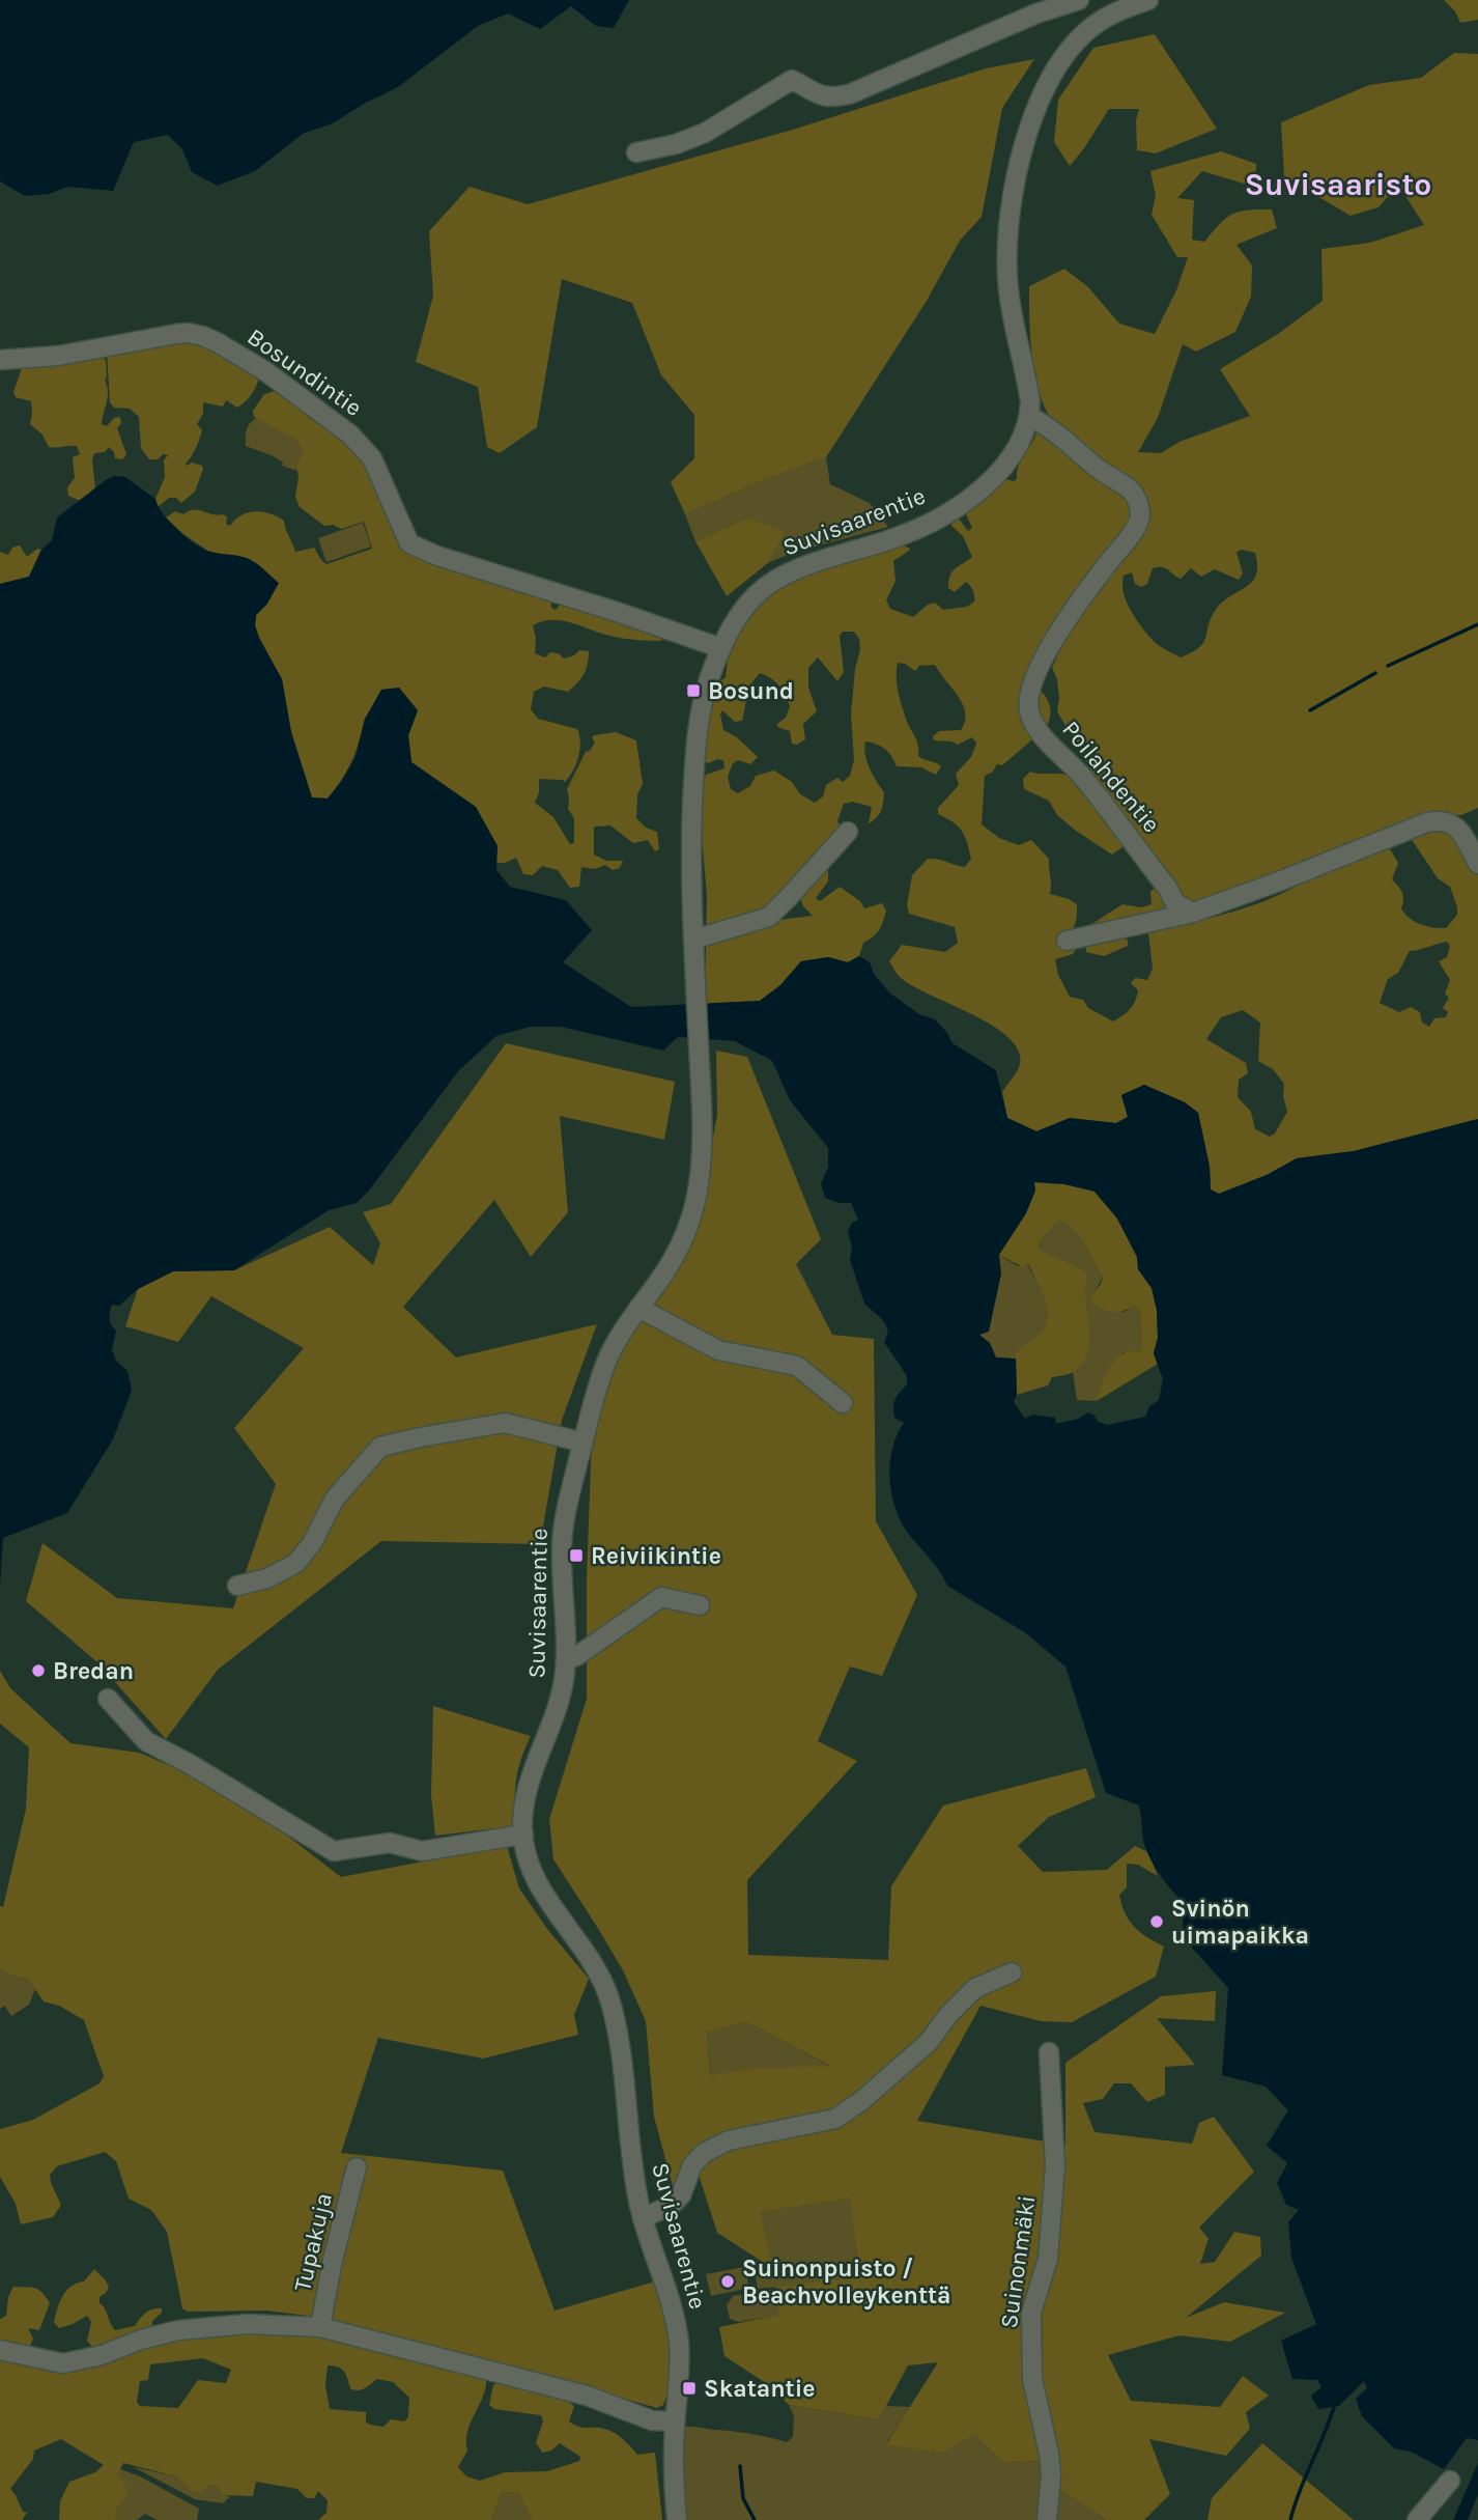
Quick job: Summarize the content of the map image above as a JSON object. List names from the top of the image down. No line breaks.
{"streets":{"street":["Bosundintie","Suvisaarentie","Poilahdentie","Tupakuja","Suinonmäki"]},"crossings":[["Bosundintie","Suvisaarentie"],["Suvisaarentie","Poilahdentie"]],"districts":["Suvisaaristo"],"places":{"transit":["Bosund","Reiviikintie","Skatantie"],"other":["Bredan","Svinön uimapaikka","Suinonpuisto / Beachvolleykenttä"]}}
